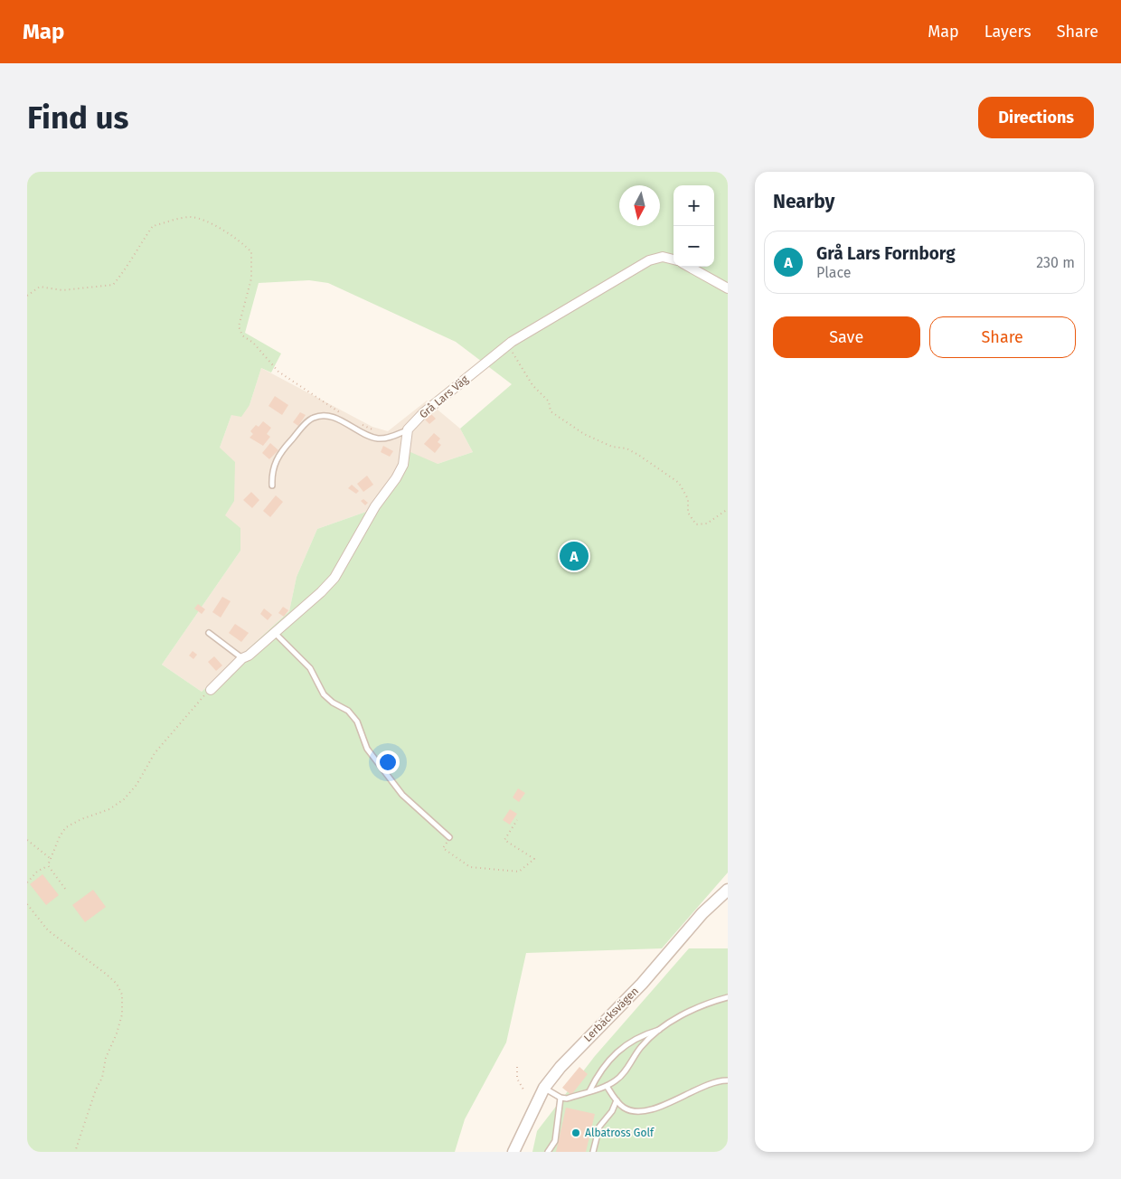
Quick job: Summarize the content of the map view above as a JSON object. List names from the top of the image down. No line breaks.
{"streets":{"street":["Grå Lars Väg","Lerbäcksvägen"]},"places":["Albatross Golf"],"north":"bottom","page":{"header":"Map","nav":["Map","Layers","Share"],"buttons":["Directions",["Save","Share"]],"title":"Find us","heading":"Nearby","map_buttons":["+","−"],"list":[{"mark":"A","name":"Grå Lars Fornborg","note":"Place","value":"230 m"}],"pins":"A"}}
